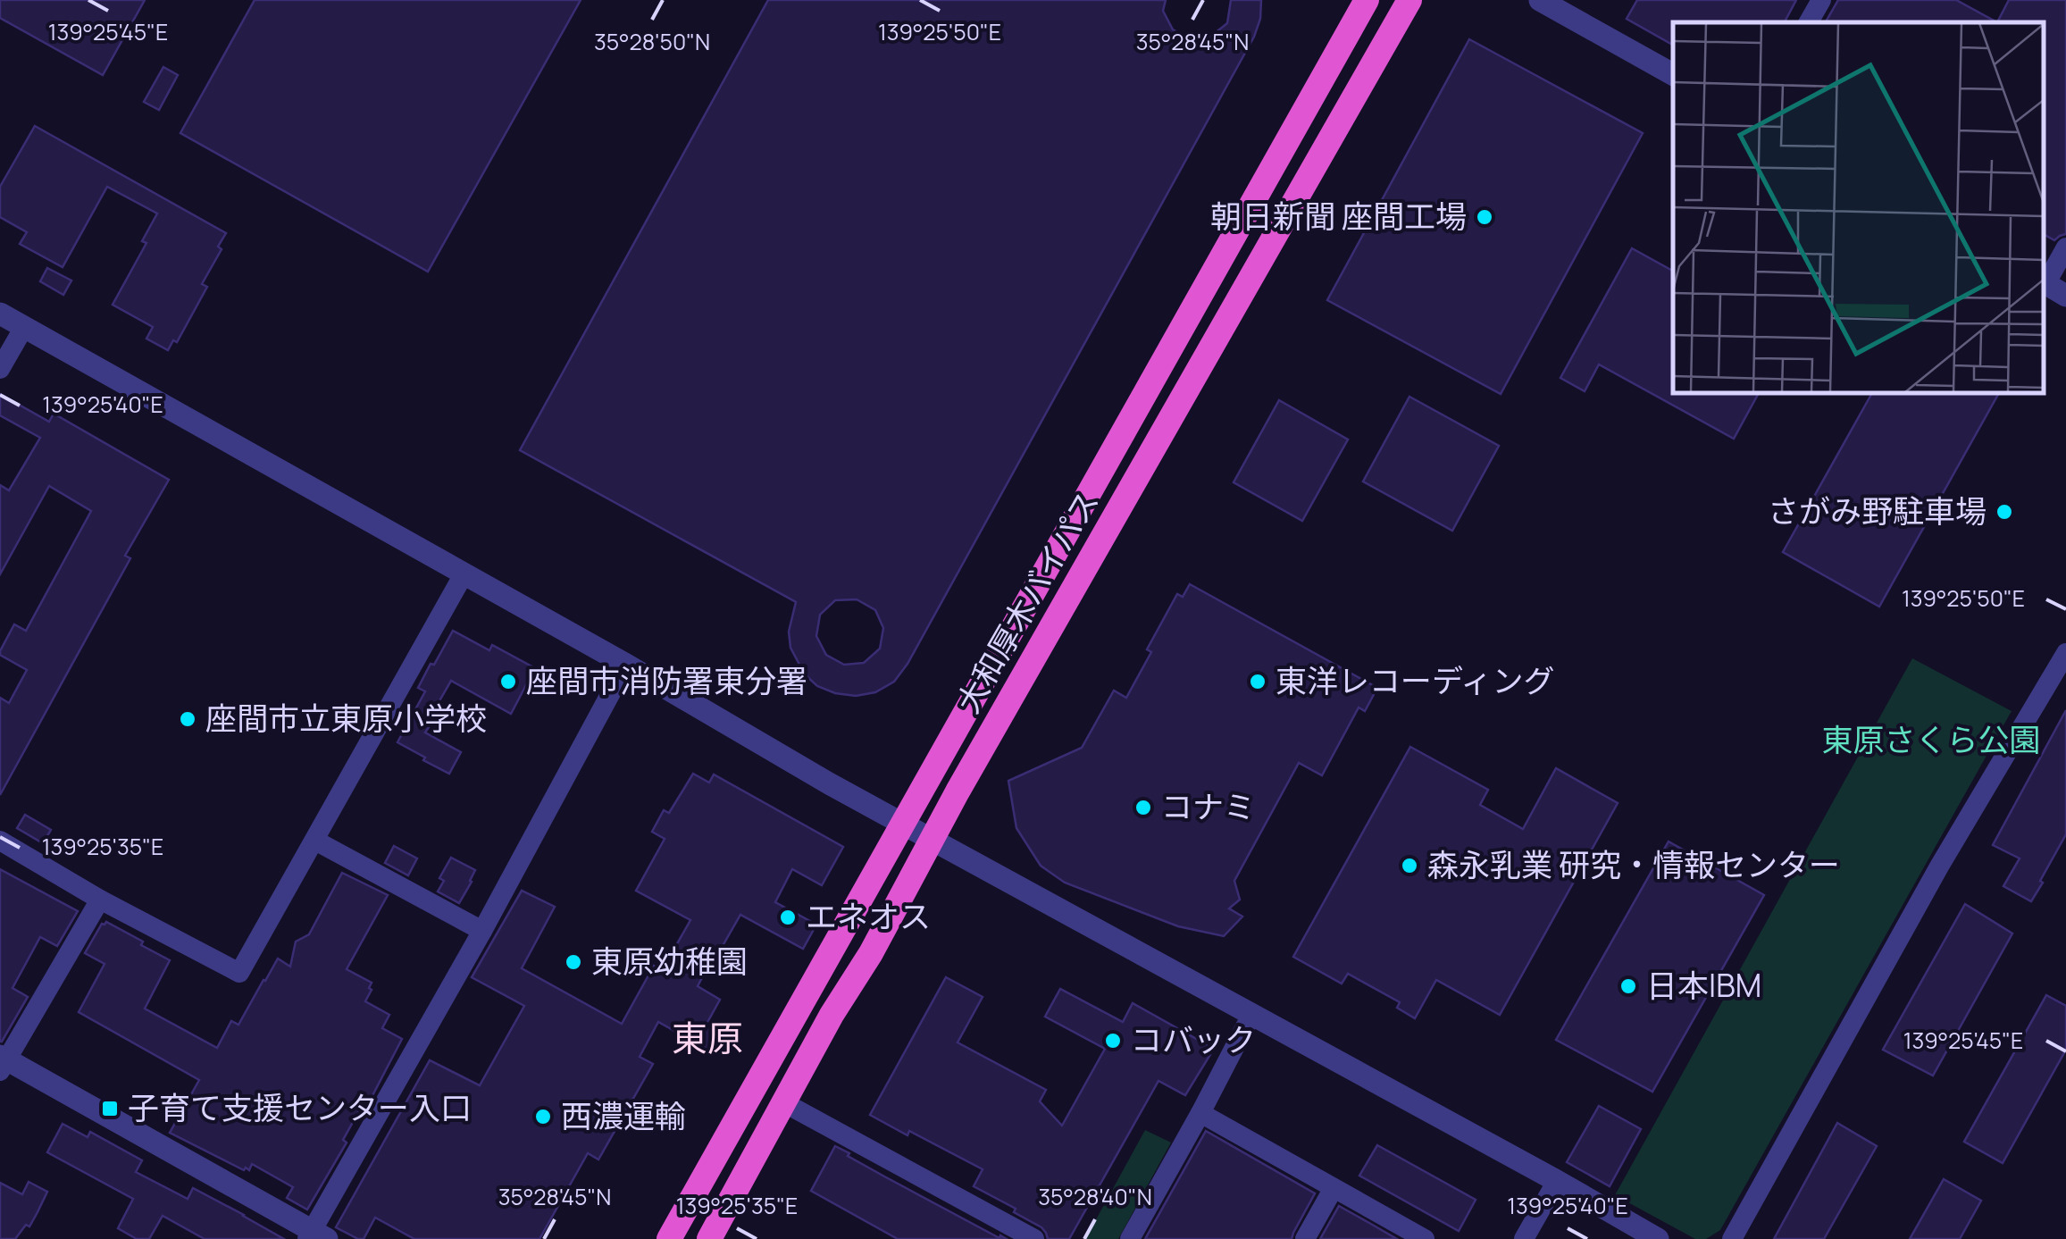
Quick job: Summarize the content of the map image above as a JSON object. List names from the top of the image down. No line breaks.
{"streets":{"highway":["大和厚木バイパス"]},"districts":["東原"],"parks":["東原さくら公園"],"places":{"other":["朝日新聞 座間工場","さがみ野駐車場","座間市消防署東分署","東洋レコーディング","座間市立東原小学校","コナミ","森永乳業 研究・情報センター","エネオス","東原幼稚園","日本IBM","コバック","西濃運輸"],"transit":["子育て支援センター入口"]},"coordinates":["139°25'45\"E","139°25'50\"E","35°28'45\"N","35°28'50\"N","139°25'40\"E","139°25'35\"E","35°28'40\"N"]}
